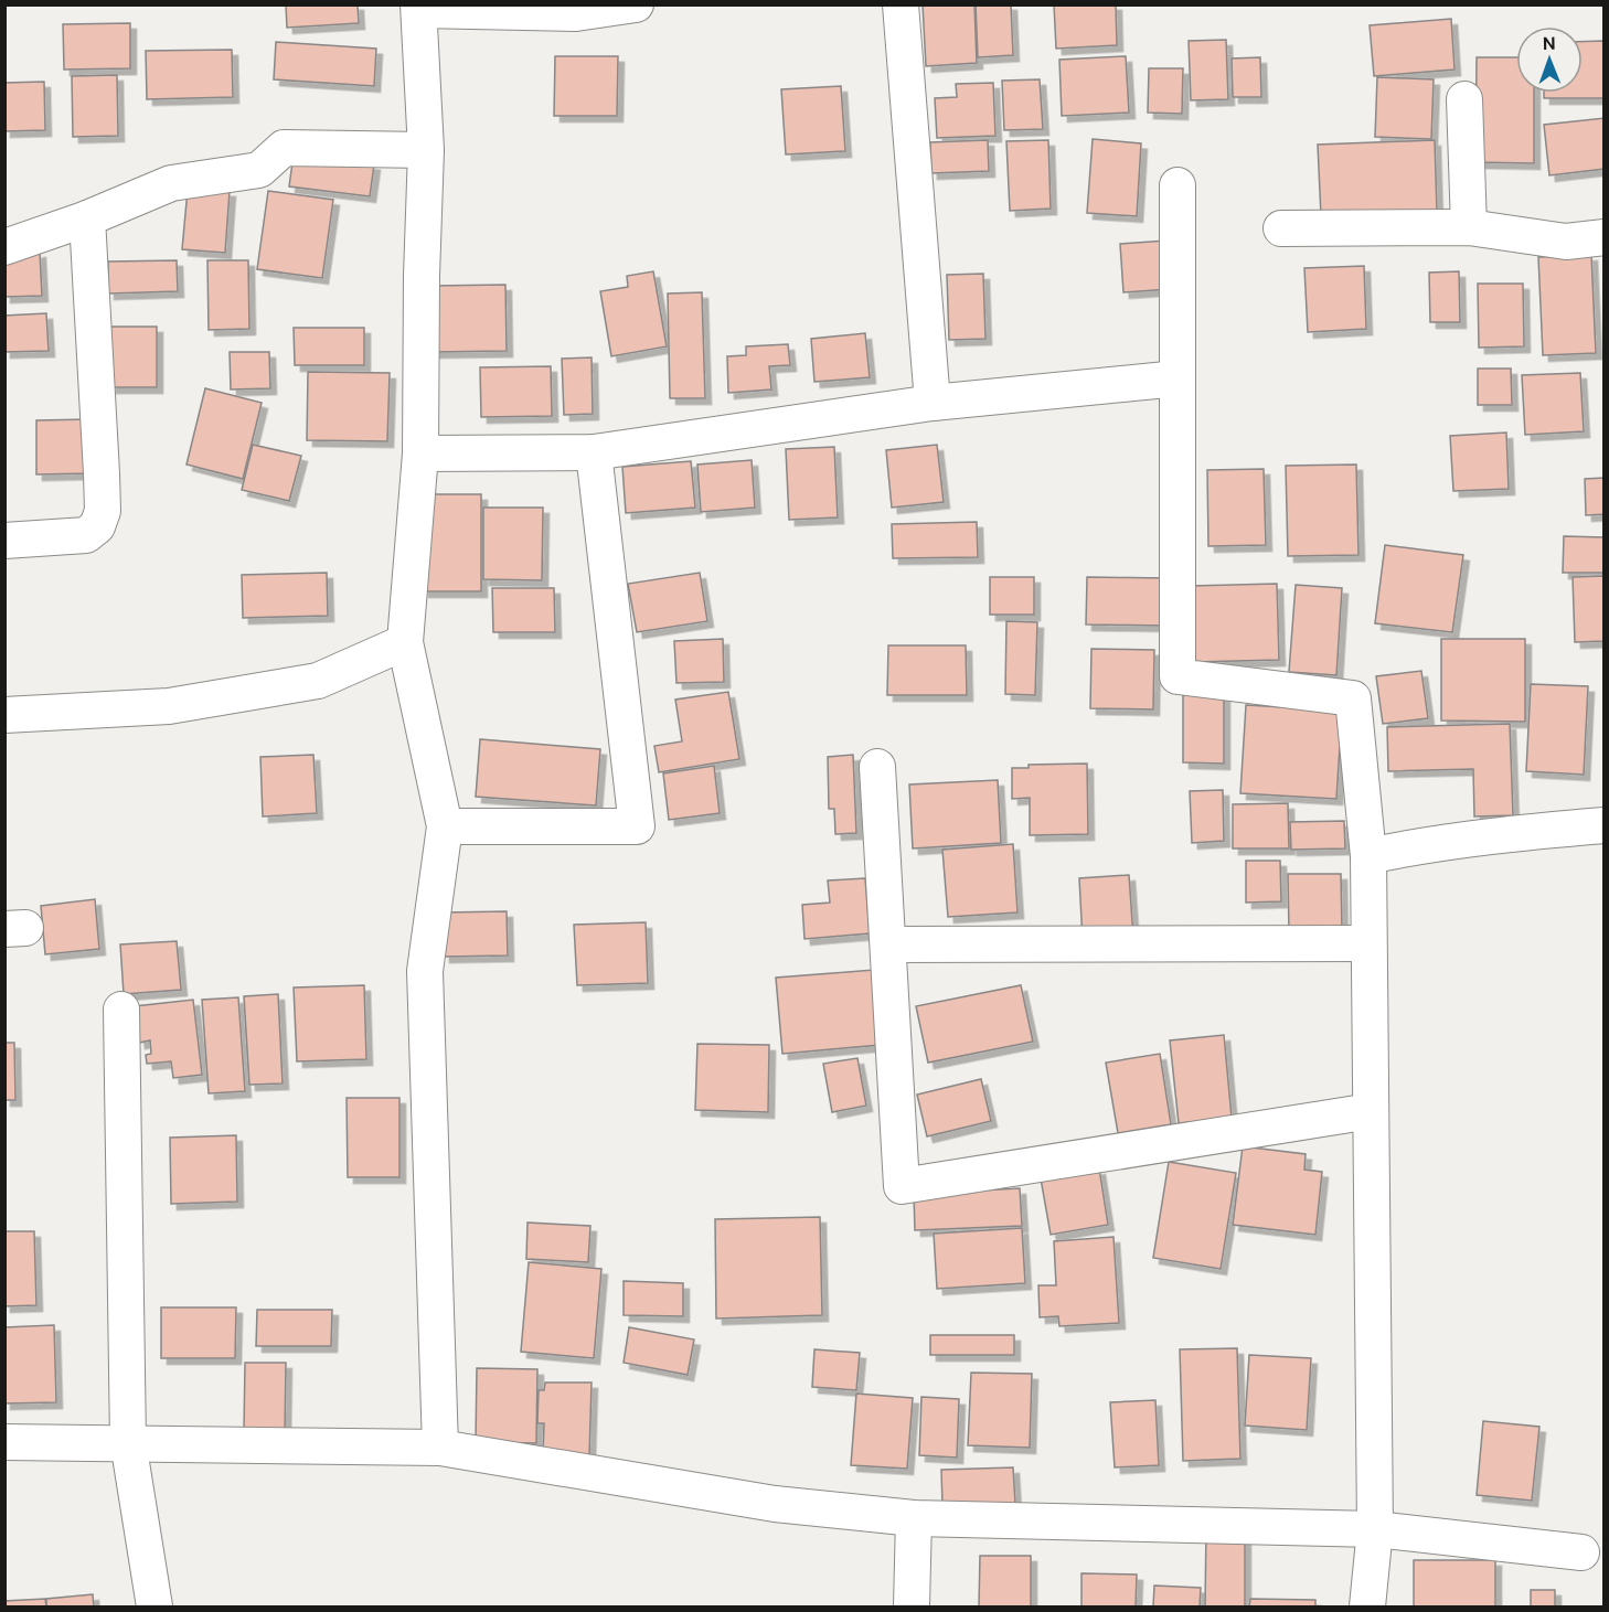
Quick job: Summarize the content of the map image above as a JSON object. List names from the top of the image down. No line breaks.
{"north":"top"}
